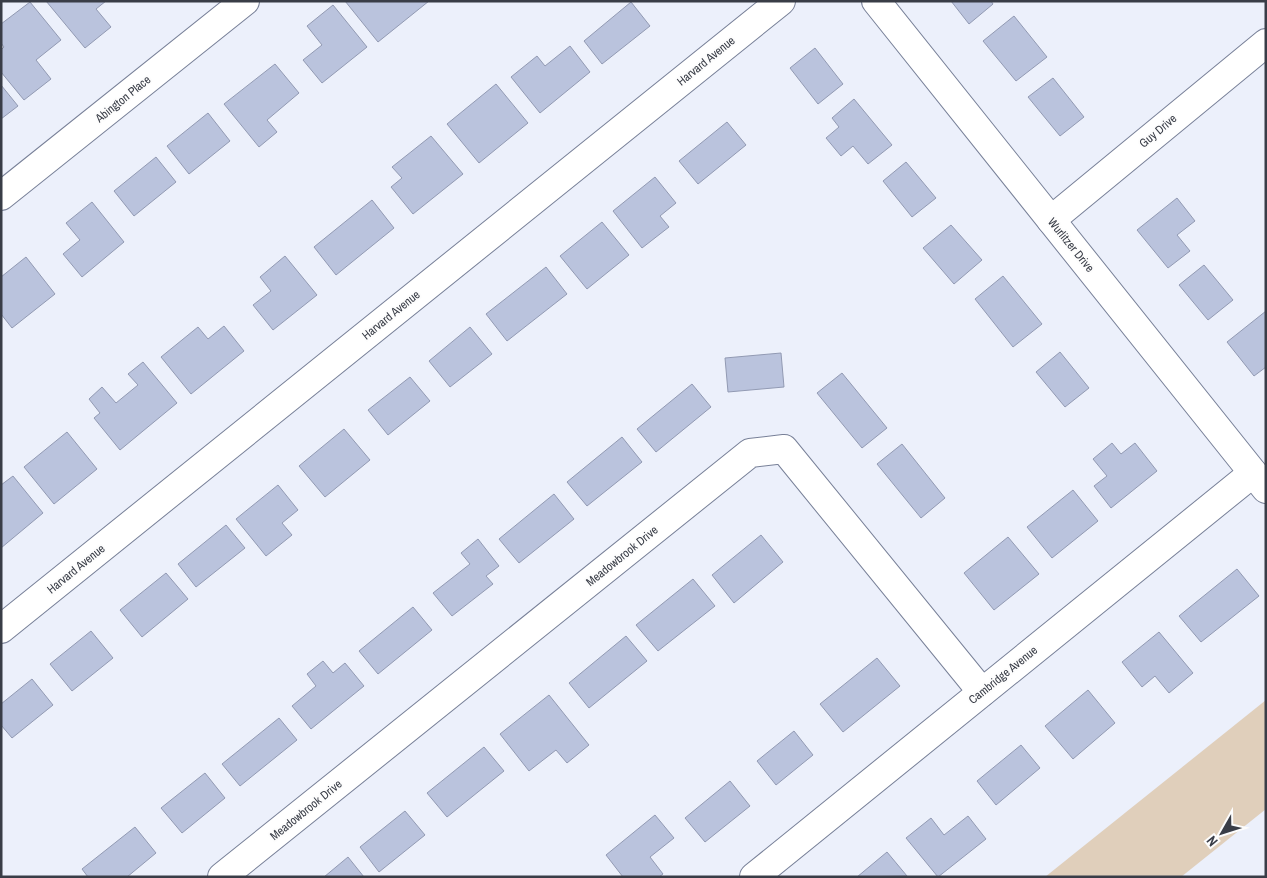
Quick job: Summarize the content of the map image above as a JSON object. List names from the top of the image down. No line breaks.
{"streets":{"street":["Harvard Avenue","Abington Place","Guy Drive","Wurlitzer Drive","Meadowbrook Drive","Cambridge Avenue"]},"crossings":[["Guy Drive","Wurlitzer Drive"],["Wurlitzer Drive","Cambridge Avenue"],["Meadowbrook Drive","Cambridge Avenue"]],"north":"bottom left"}
